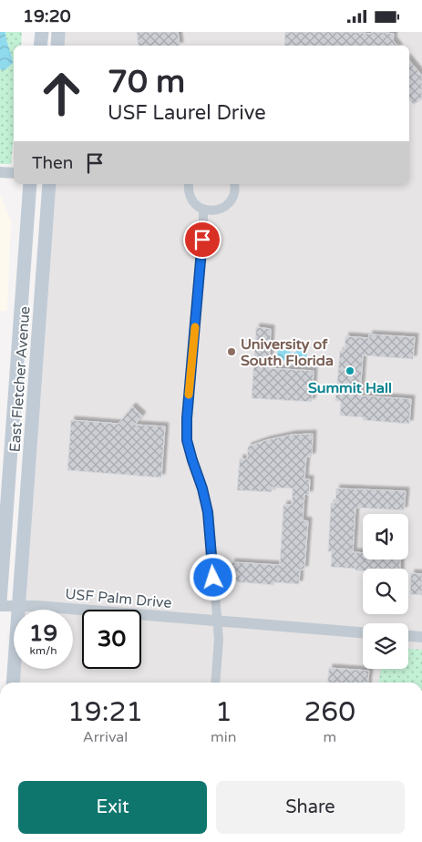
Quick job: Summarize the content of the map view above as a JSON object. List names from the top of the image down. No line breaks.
{"streets":{"main road":["East Fletcher Avenue"],"street":["USF Palm Drive"]},"crossings":[["East Fletcher Avenue","USF Palm Drive"]],"places":["University of South Florida","Summit Hall"],"page":{"status":"19:20","turn":["70 m","USF Laurel Drive"],"then":"Then","speed":"19 km/h","limit":"30","eta":["19:21","Arrival","1","min","260","m"],"buttons":["Exit","Share"]}}
